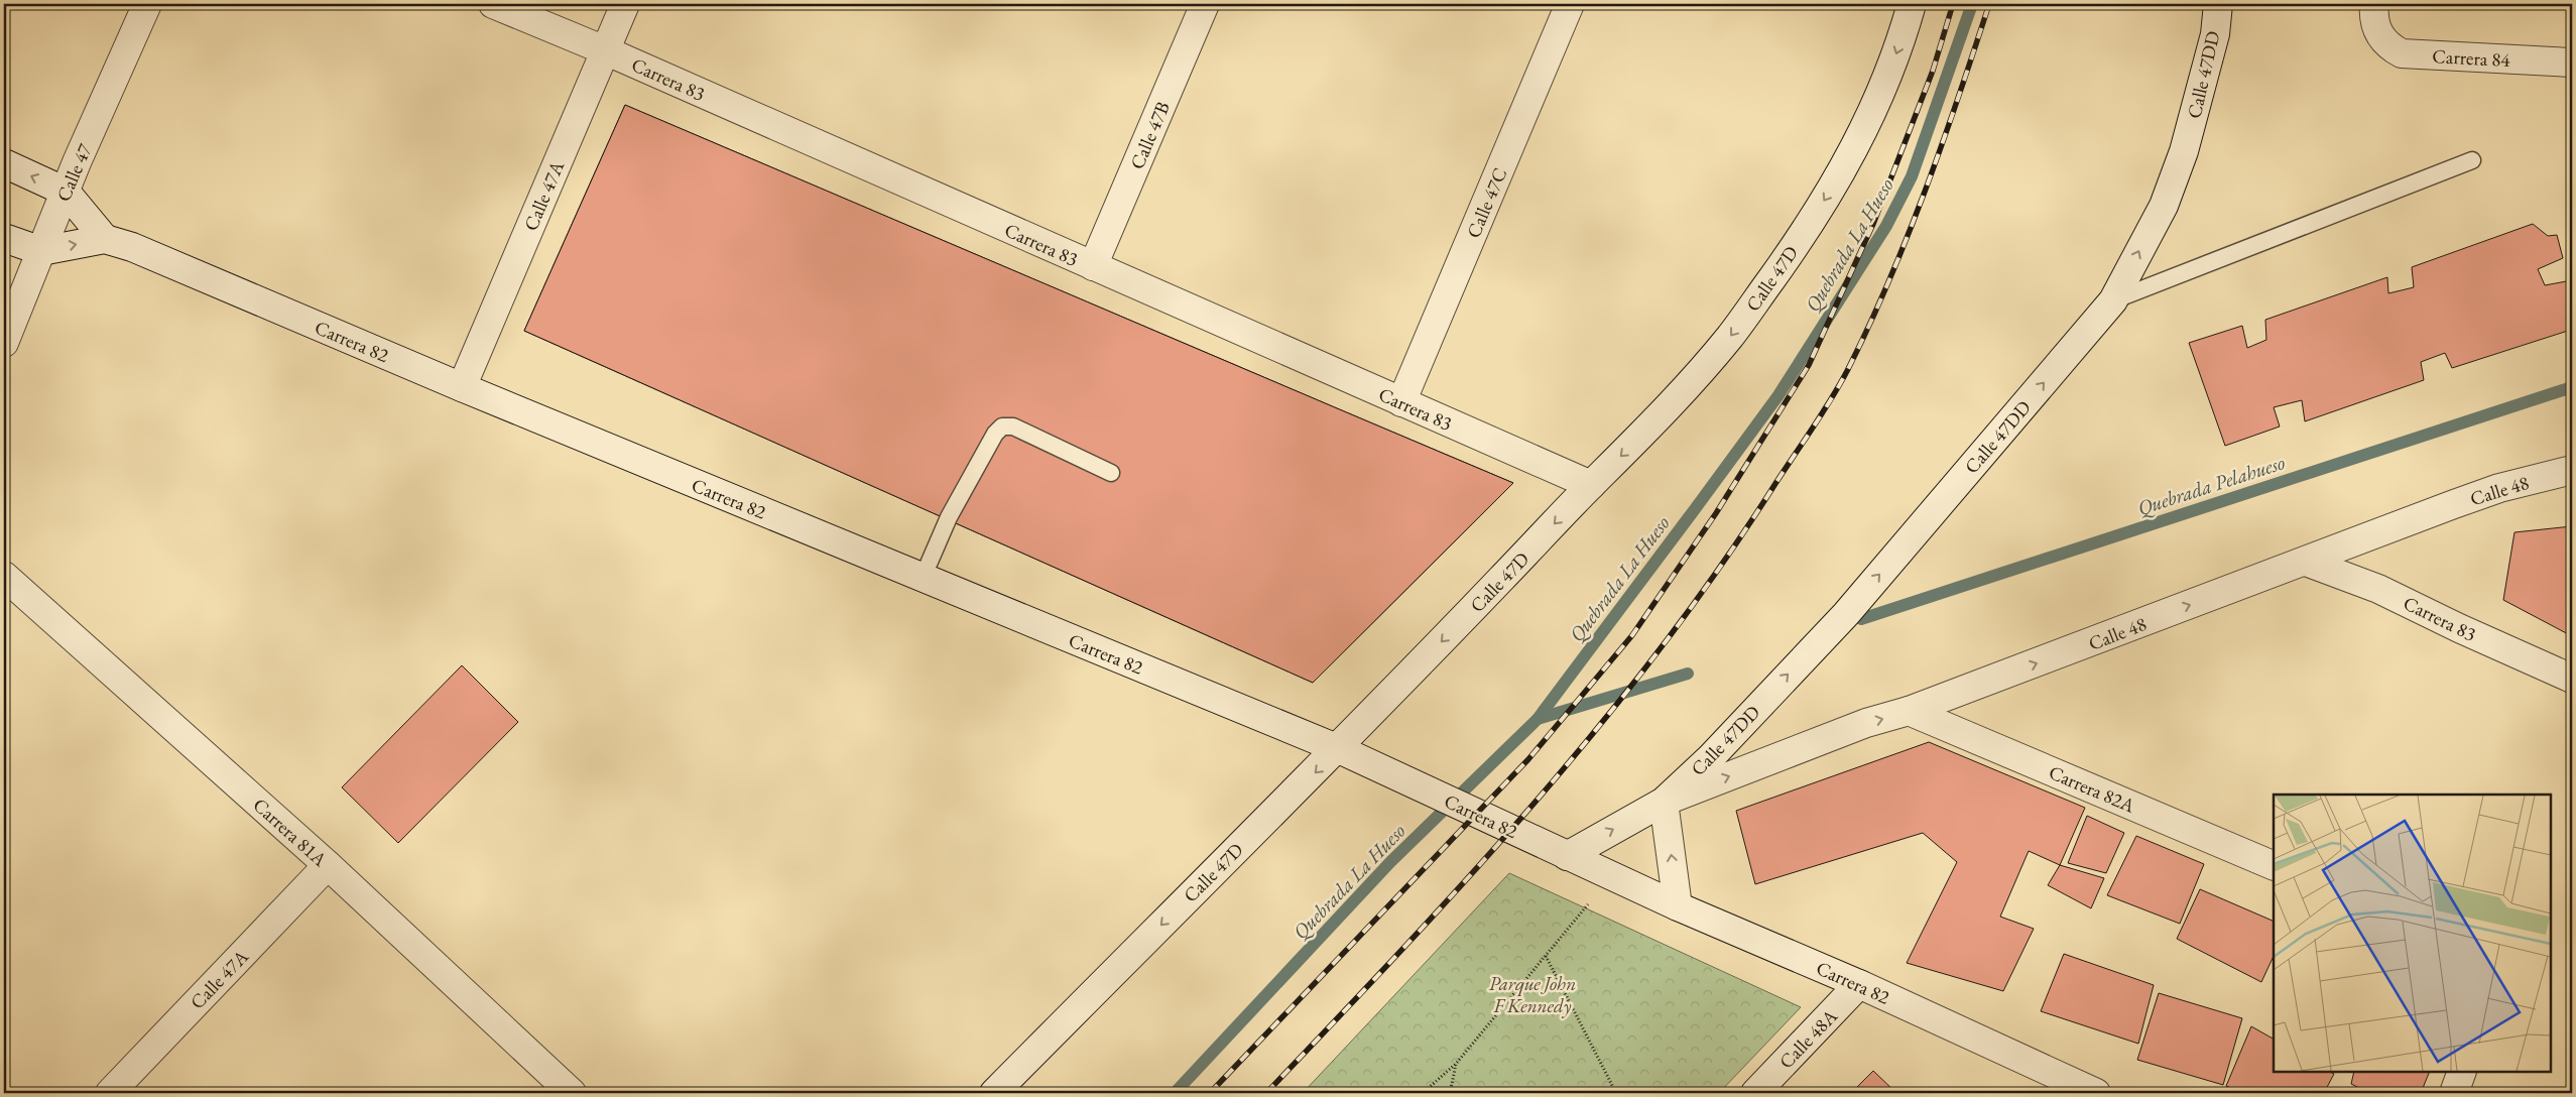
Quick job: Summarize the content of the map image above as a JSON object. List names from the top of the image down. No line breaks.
{"streets":{"street":["Carrera 84","Calle 47DD","Carrera 83","Calle 47B","Calle 47","Calle 47A","Calle 47C","Calle 47D","Carrera 82","Calle 48","Carrera 82A","Carrera 81A","Calle 48A"]},"crossings":[["Calle 47DD","Carrera 82"],["Calle 47DD","Calle 48"],["Carrera 83","Calle 47B"],["Carrera 83","Calle 47A"],["Carrera 83","Calle 47C"],["Carrera 83","Calle 47D"],["Carrera 83","Calle 48"],["Calle 47","Carrera 82"],["Calle 47A","Carrera 82"],["Calle 47A","Carrera 81A"],["Calle 47D","Carrera 82"],["Carrera 82","Calle 48A"],["Calle 48","Carrera 82A"]],"one_way":["Calle 47DD","Calle 47D","Calle 48"],"water":["Quebrada La Hueso","Quebrada Pelahueso"],"parks":["Parque John F Kennedy"]}
